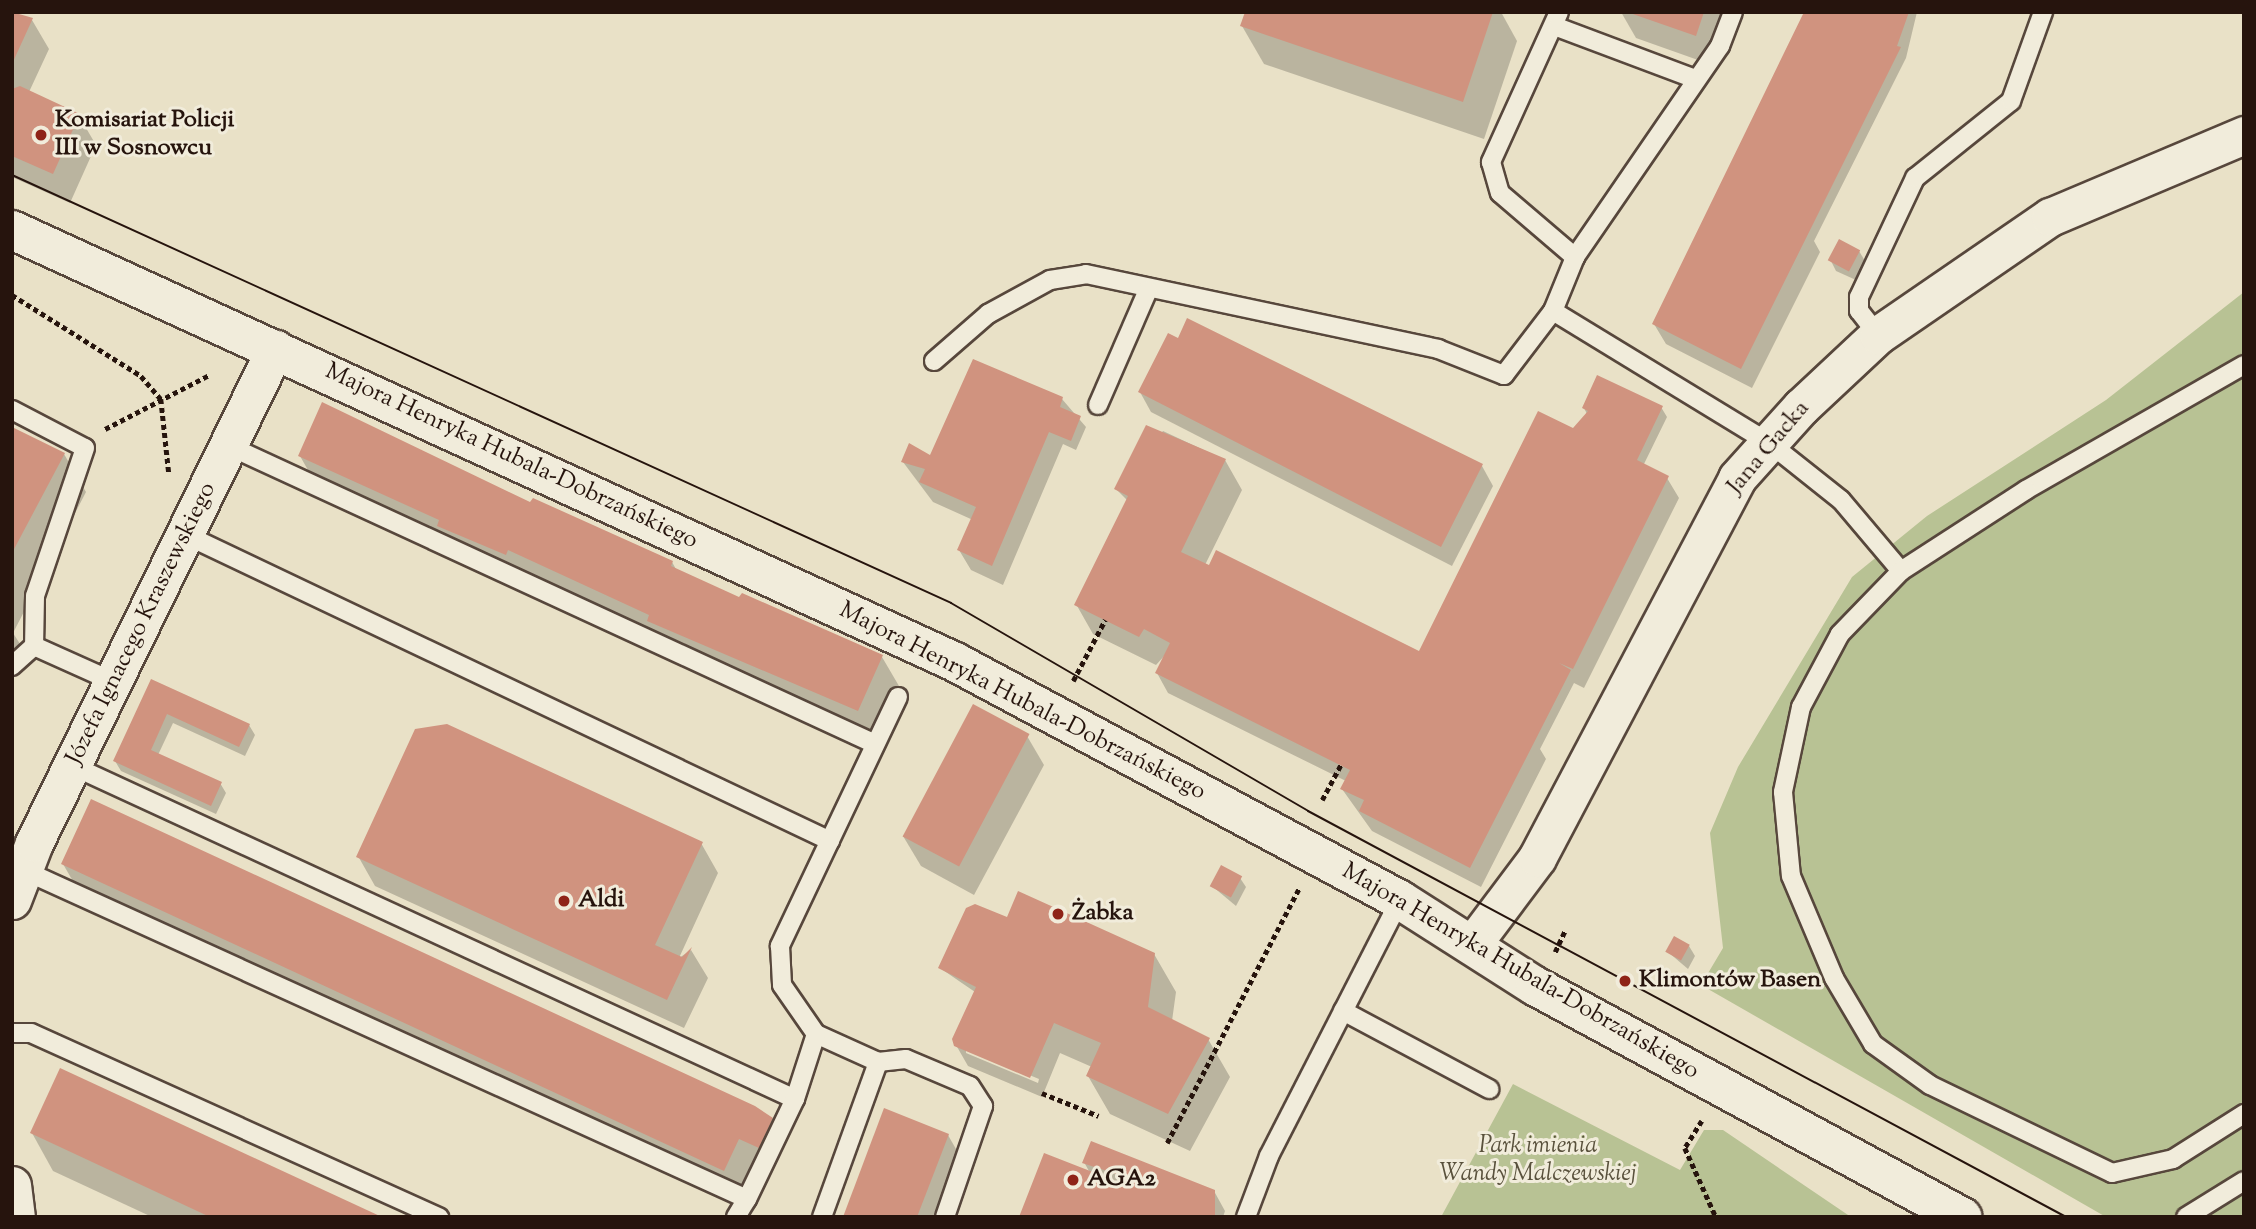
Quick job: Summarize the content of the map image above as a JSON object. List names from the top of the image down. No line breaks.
{"streets":{"street":["Jana Gacka","Majora Henryka Hubala-Dobrzańskiego","Józefa Ignacego Kraszewskiego"]},"crossings":[["Jana Gacka","Majora Henryka Hubala-Dobrzańskiego"],["Majora Henryka Hubala-Dobrzańskiego","Józefa Ignacego Kraszewskiego"]],"parks":["Park imienia Wandy Malczewskiej"],"places":["Komisariat Policji III w Sosnowcu","Aldi","Żabka","Klimontów Basen","AGA2"]}
